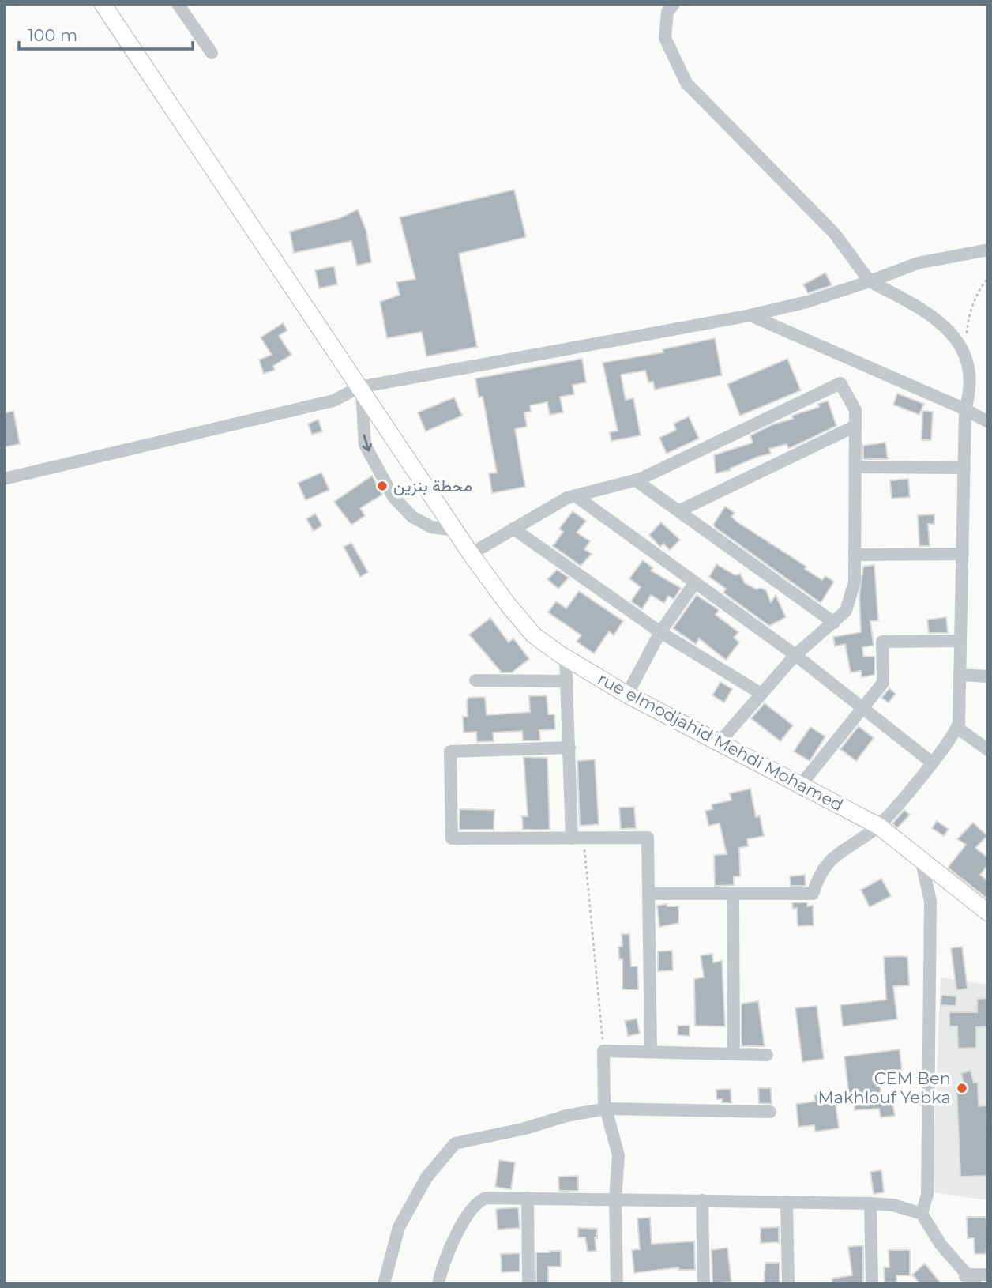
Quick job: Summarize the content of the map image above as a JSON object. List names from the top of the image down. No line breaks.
{"streets":{"main road":["rue elmodjahid Mehdi Mohamed"]},"places":["محطة بنزين","CEM Ben Makhlouf Yebka"],"scale_bar":"100 m"}
